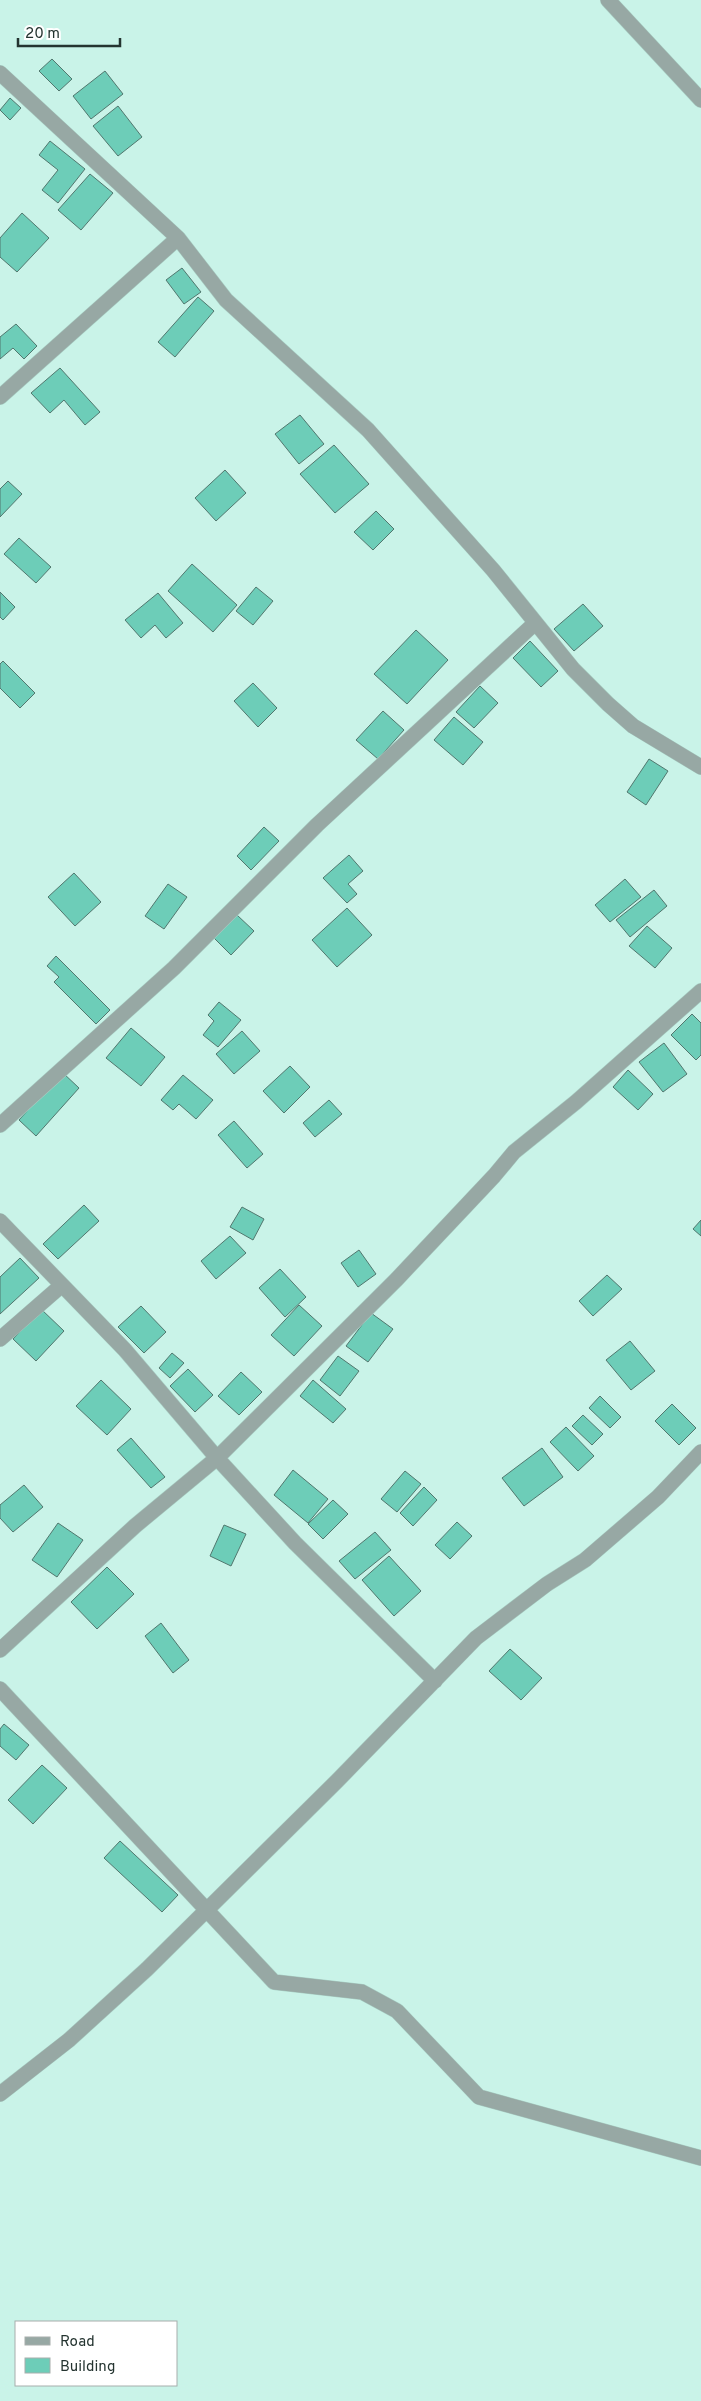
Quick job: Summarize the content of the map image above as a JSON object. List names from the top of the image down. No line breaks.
{"legend":["Road","Building"],"scale_bar":"20 m"}
